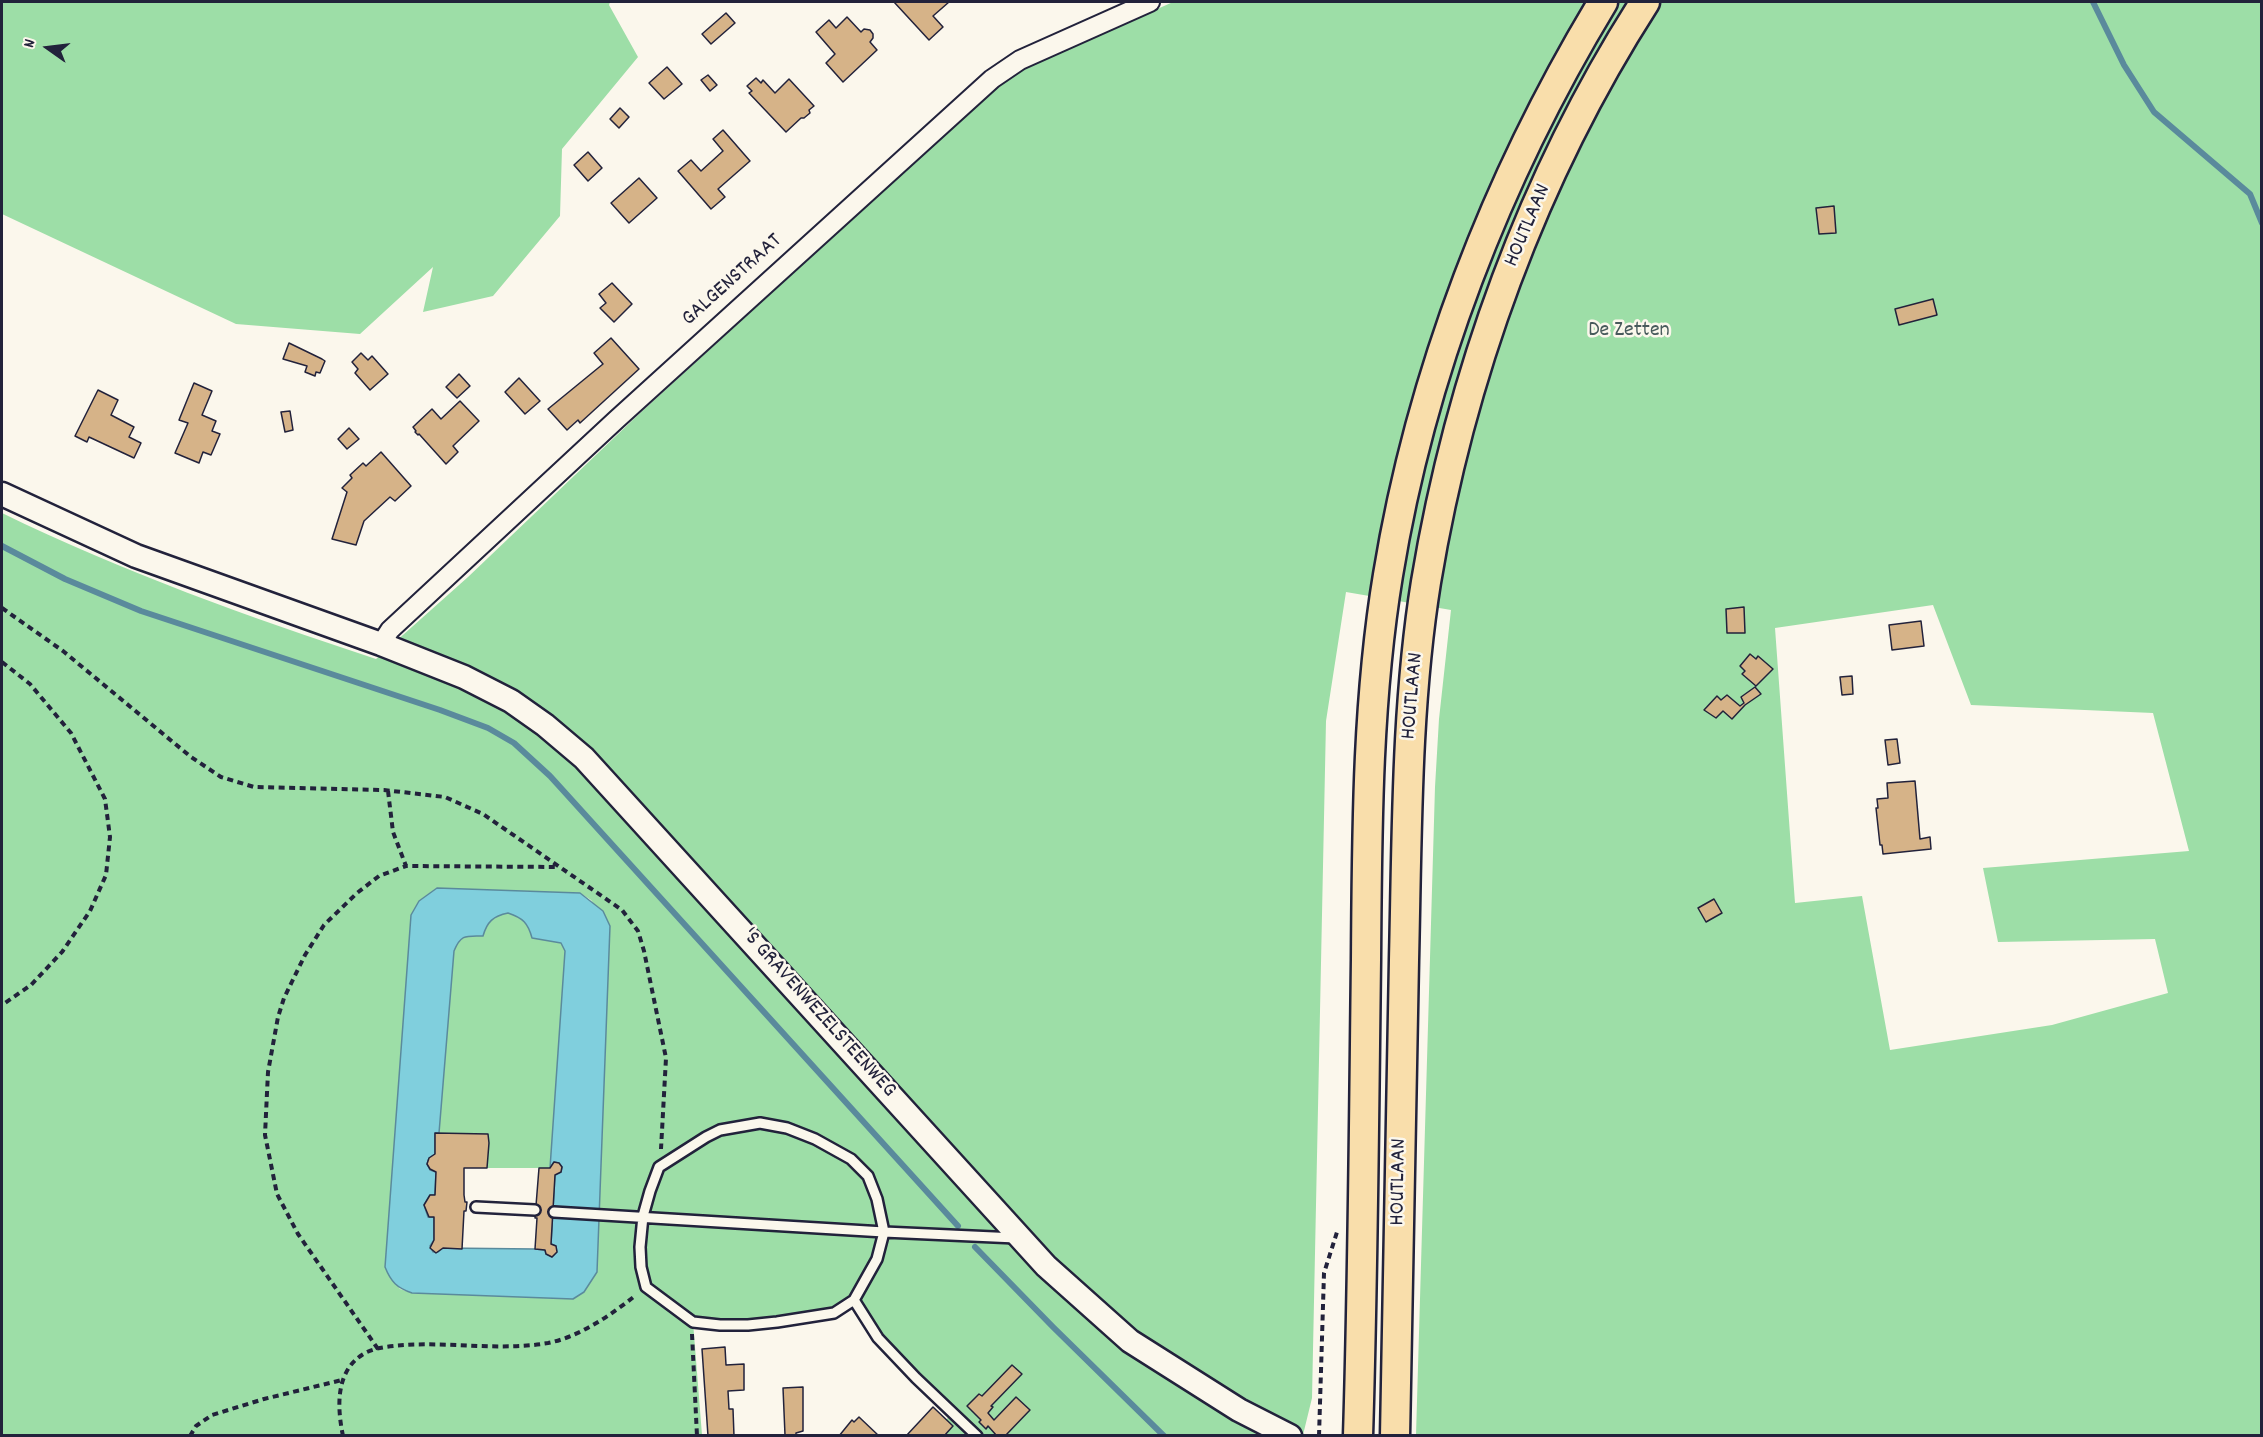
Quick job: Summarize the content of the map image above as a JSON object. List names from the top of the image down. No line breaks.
{"streets":{"main road":["HOUTLAAN"],"street":["GALGENSTRAAT","'S GRAVENWEZELSTEENWEG"]},"crossings":[["GALGENSTRAAT","'S GRAVENWEZELSTEENWEG"]],"parks":["De Zetten"],"north":"left"}
